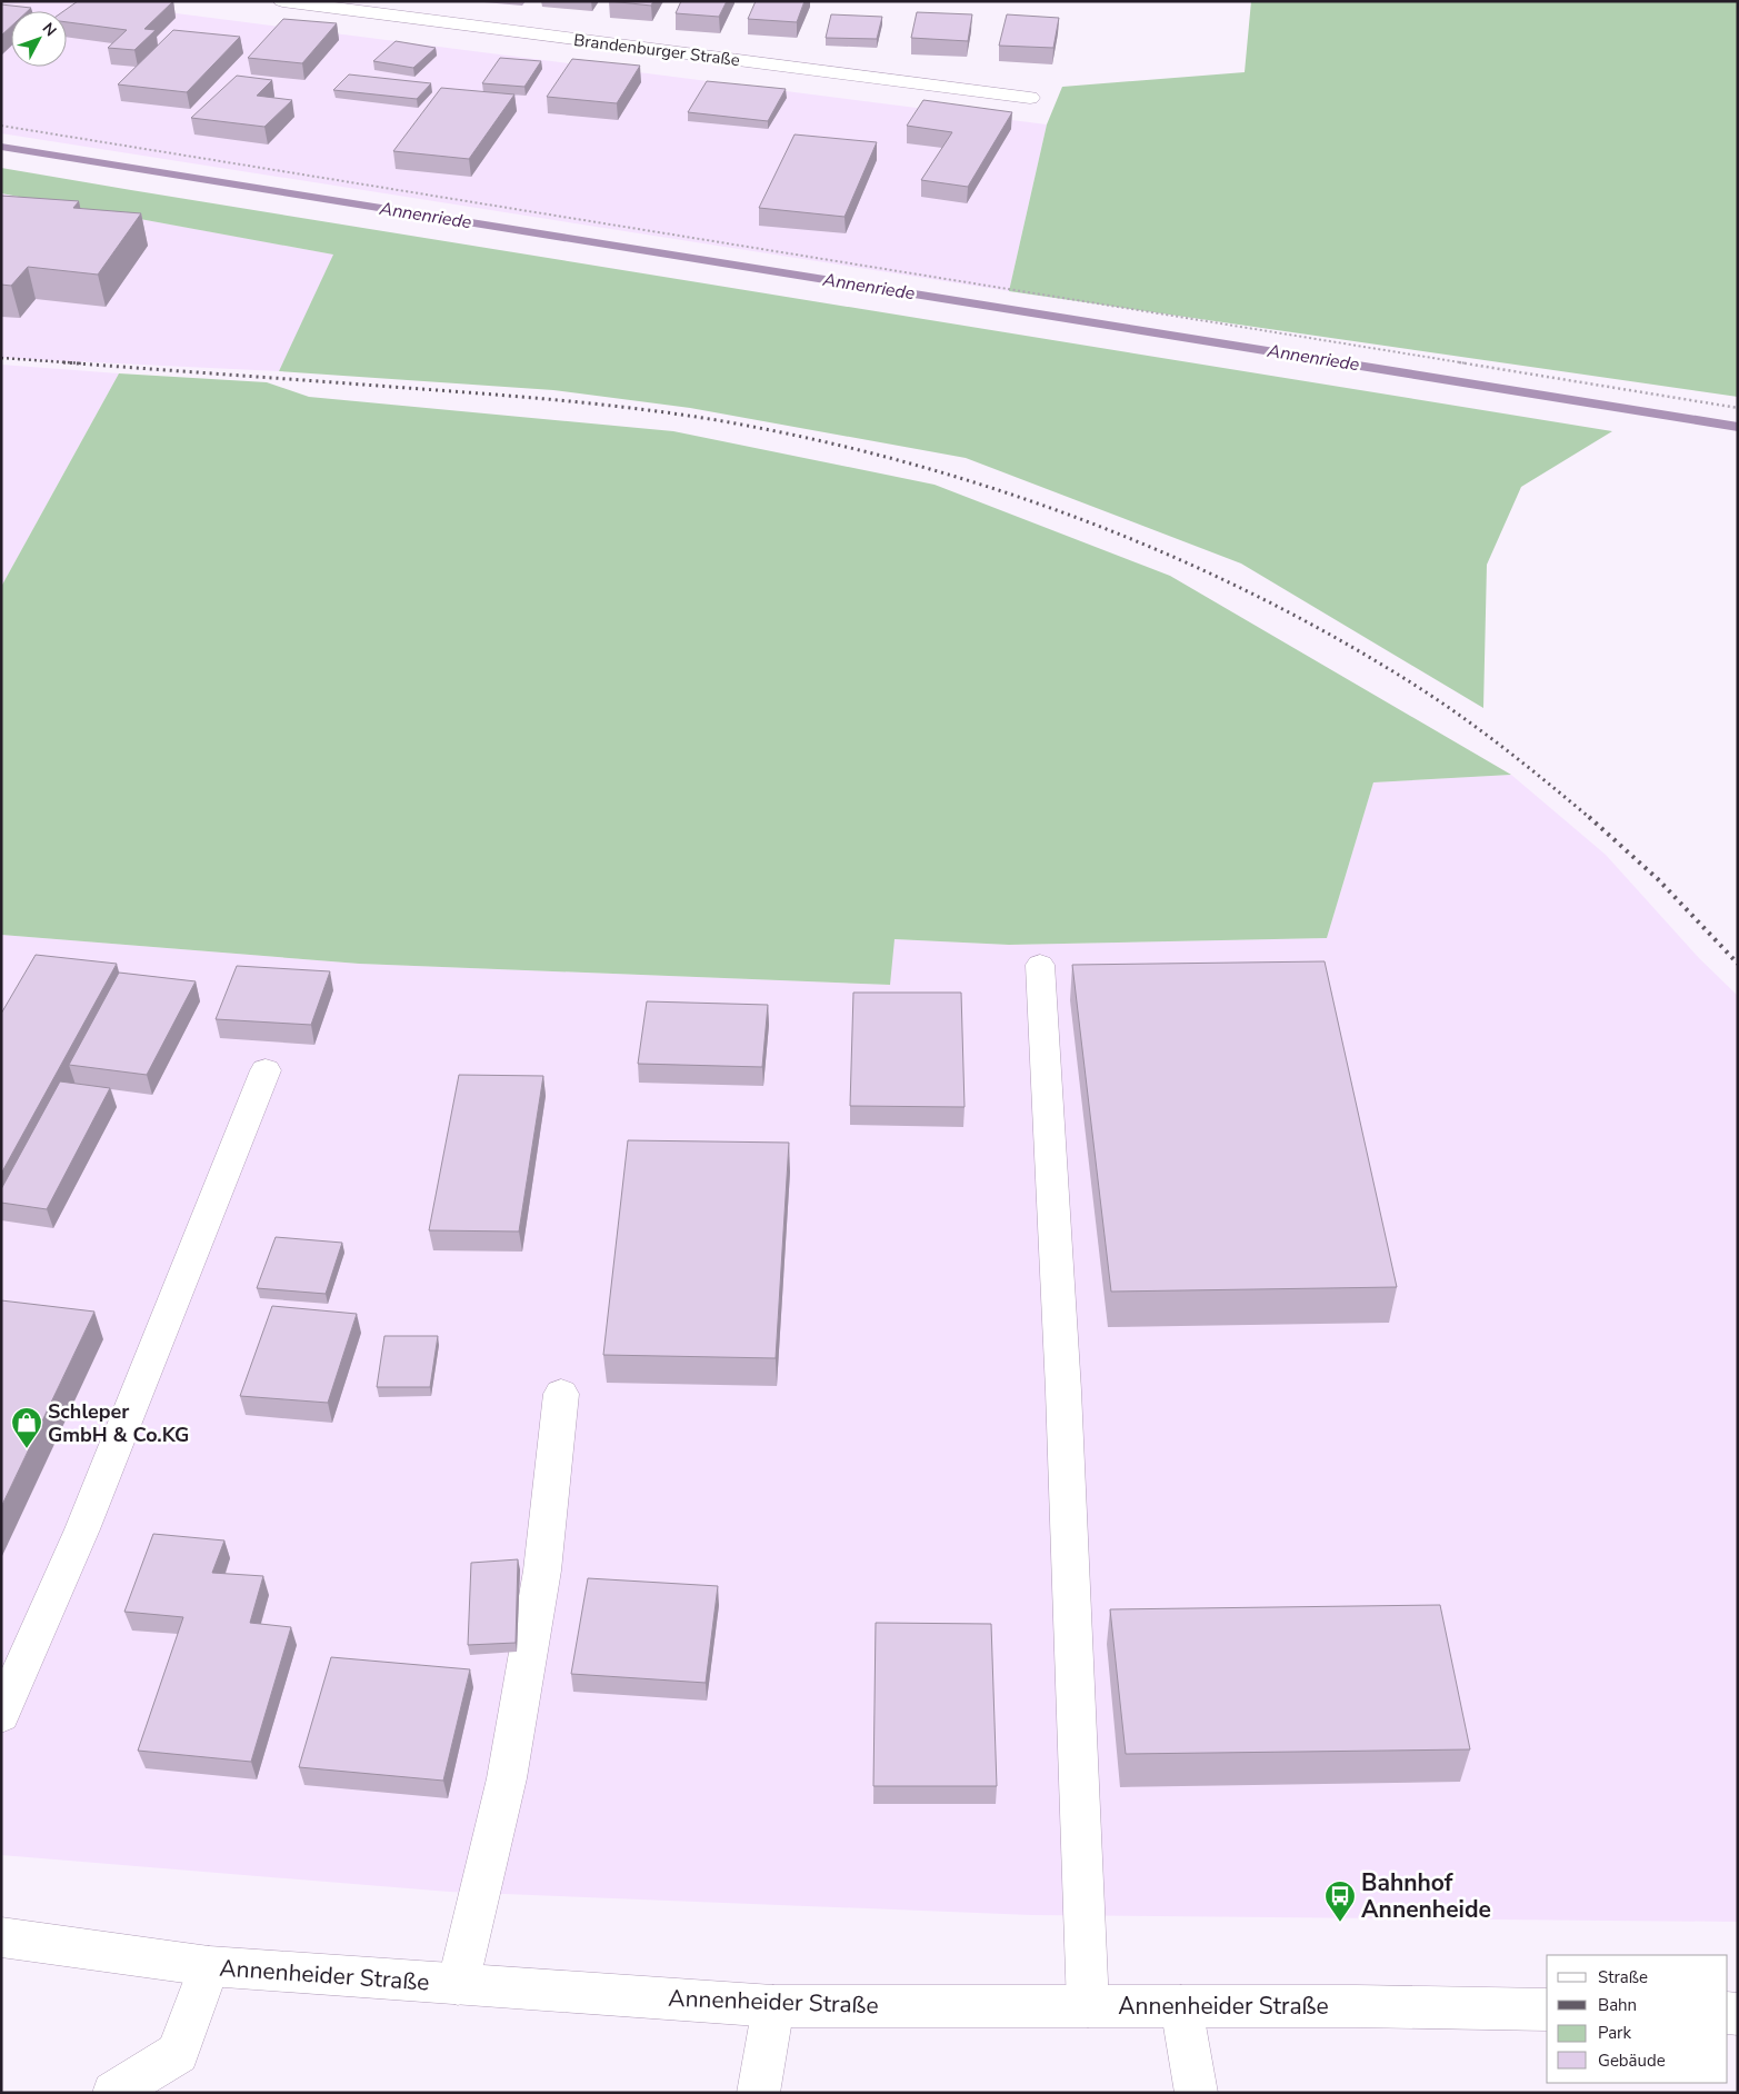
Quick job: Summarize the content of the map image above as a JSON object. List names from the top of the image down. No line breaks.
{"streets":{"street":["Brandenburger Straße","Annenheider Straße"]},"water":["Annenriede"],"places":{"shop":["Schleper GmbH & Co.KG"],"bus stop":["Bahnhof Annenheide"]},"legend":["Straße","Bahn","Park","Gebäude"],"north":"top right"}
